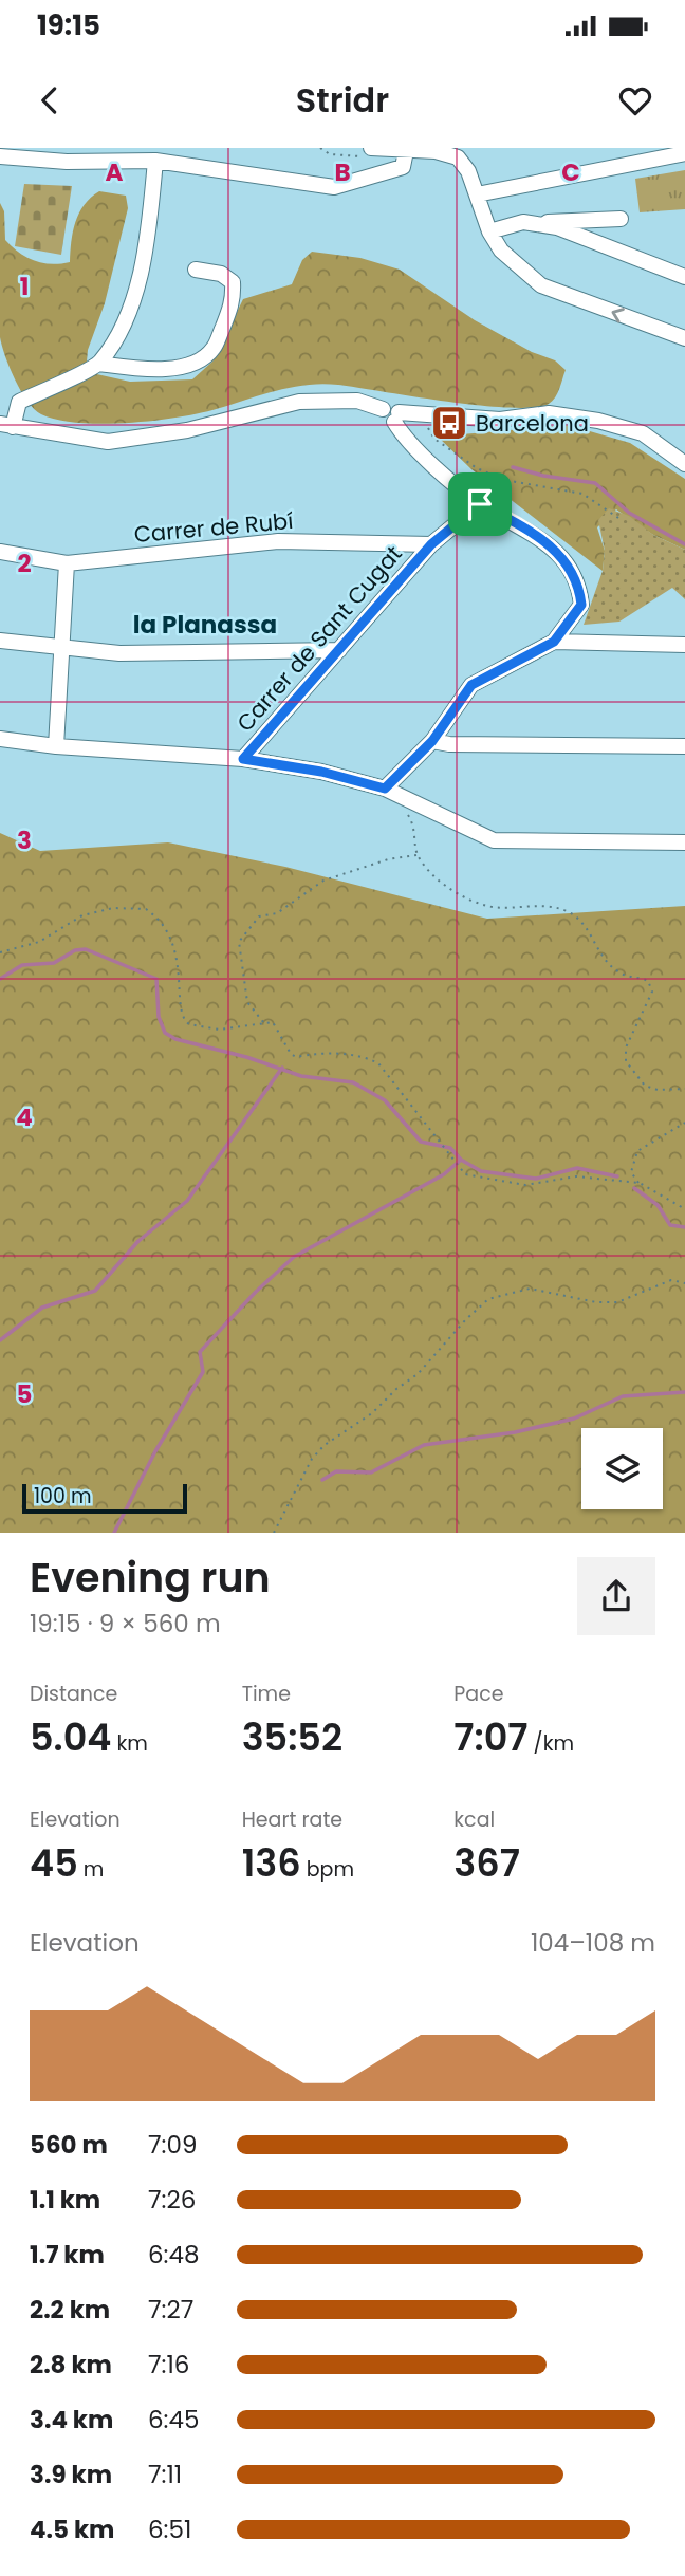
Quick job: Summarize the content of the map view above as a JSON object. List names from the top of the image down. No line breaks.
{"streets":{"street":["Carrer de Rubí","Carrer de Sant Cugat"]},"crossings":[["Carrer de Rubí","Carrer de Sant Cugat"]],"districts":["la Planassa"],"places":{"bus stop":["Barcelona"]},"scale_bar":"100 m","page":{"status":"19:15","header":"Stridr","scale":"100 m","heading":["Evening run","19:15 · 9 × 560 m"],"stats":[["Distance","5.04 km"],["Time","35:52"],["Pace","7:07 /km"],["Elevation","45 m"],["Heart rate","136 bpm"],["kcal","367"]],"chart":["Elevation","104–108 m"],"list":[{"name":"560 m","note":"7:09"},{"name":"1.1 km","note":"7:26"},{"name":"1.7 km","note":"6:48"},{"name":"2.2 km","note":"7:27"},{"name":"2.8 km","note":"7:16"},{"name":"3.4 km","note":"6:45"},{"name":"3.9 km","note":"7:11"},{"name":"4.5 km","note":"6:51"}]},"grid":{"columns":["A","B","C"],"rows":["1","2","3","4","5"]}}
